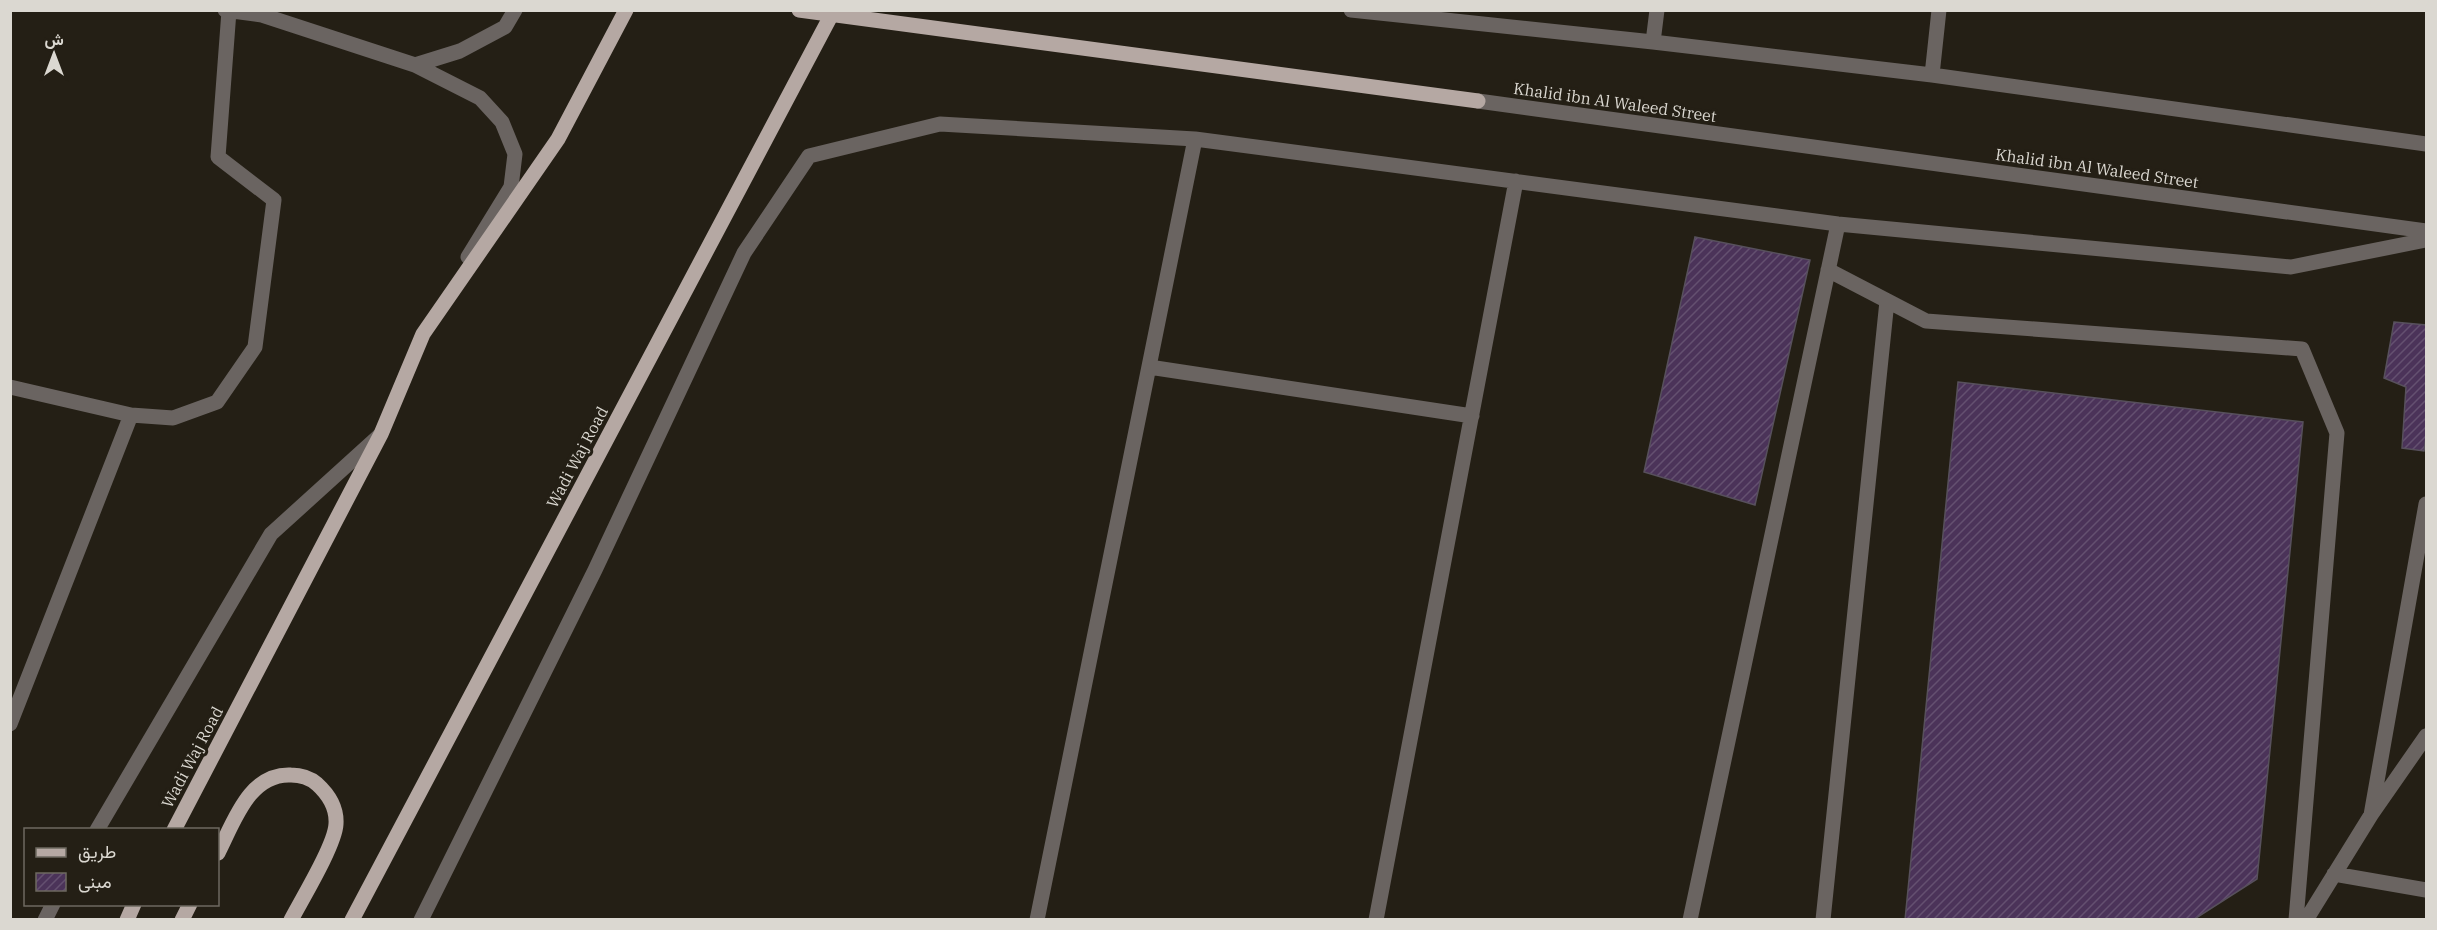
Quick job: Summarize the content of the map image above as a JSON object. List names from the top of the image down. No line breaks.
{"streets":{"main road":["Khalid ibn Al Waleed Street","Wadi Waj Road"]},"legend":["طريق","مبنى"],"north":"top"}
